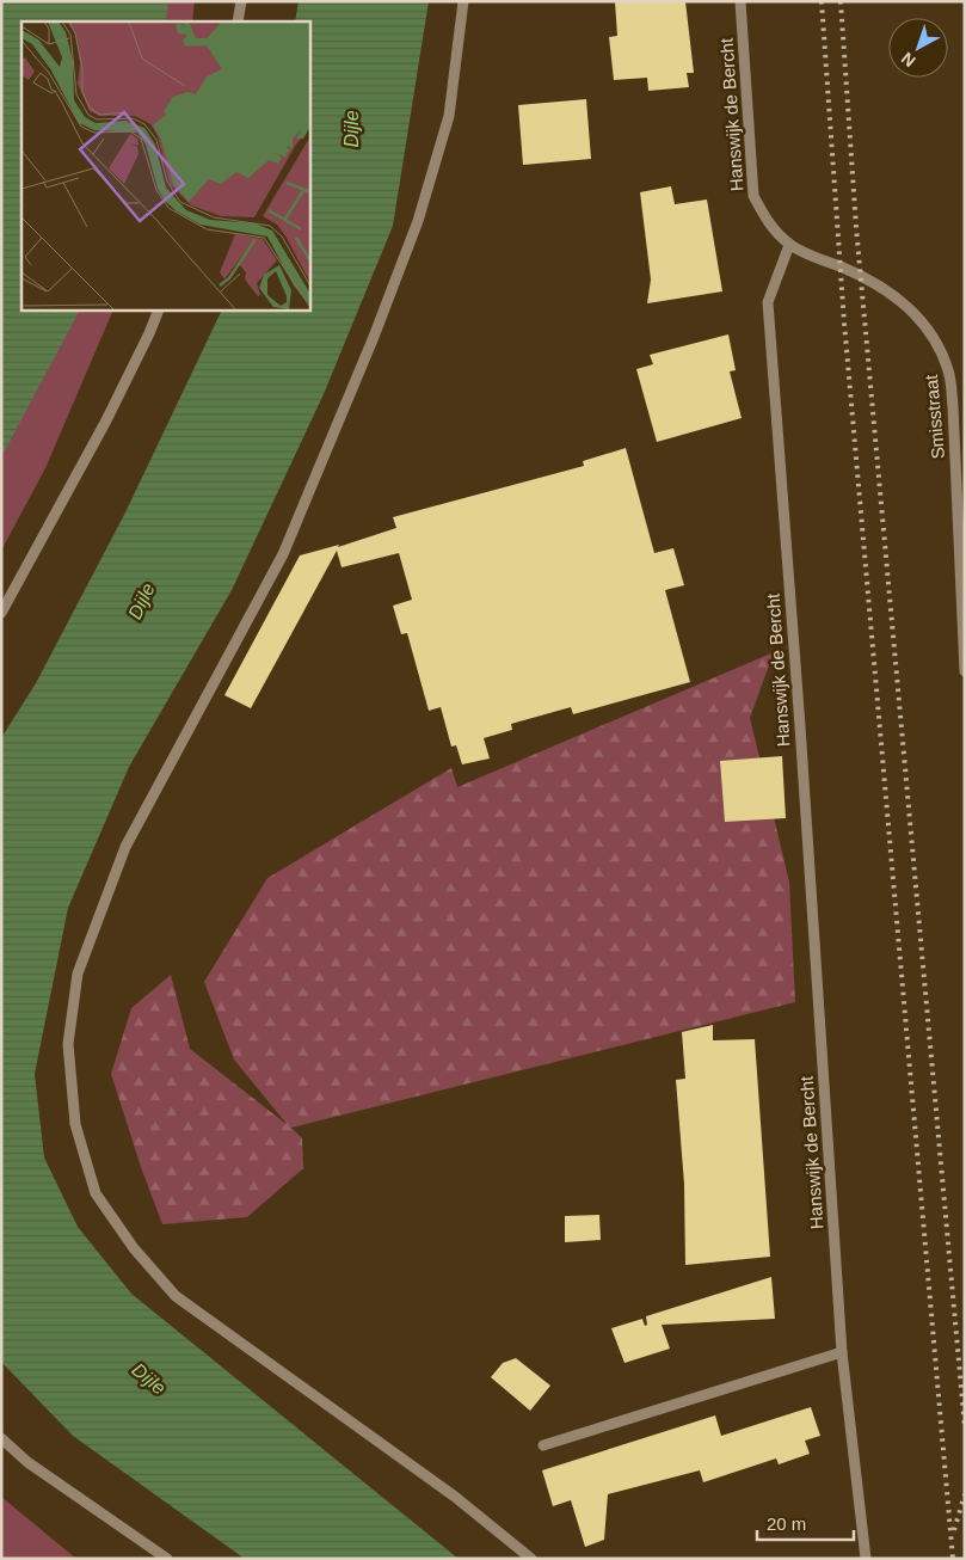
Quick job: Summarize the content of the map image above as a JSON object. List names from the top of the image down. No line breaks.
{"streets":{"street":["Hanswijk de Bercht","Smisstraat"]},"crossings":[["Hanswijk de Bercht","Smisstraat"]],"water":["Dijle"],"scale_bar":"20 m","north":"bottom left"}
